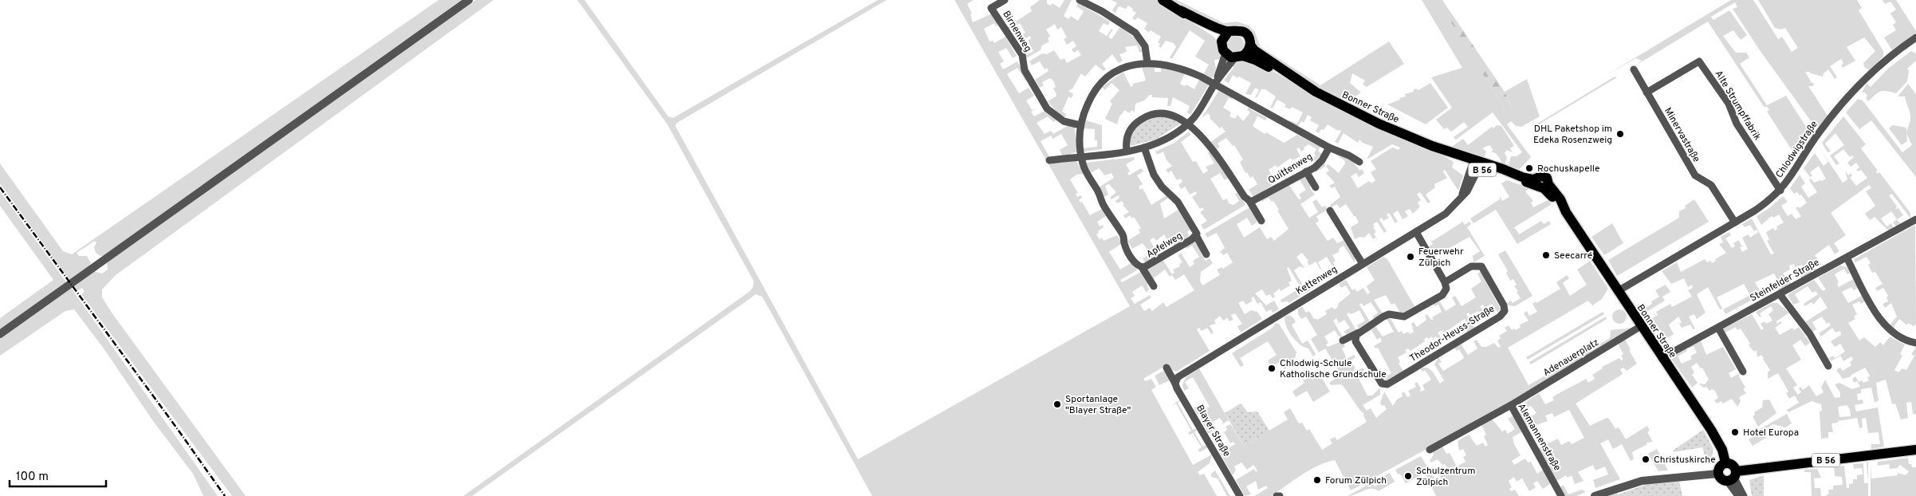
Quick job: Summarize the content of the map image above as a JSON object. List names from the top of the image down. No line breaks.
{"streets":{"main road":["Bonner Straße","B 56"],"street":["Birnenweg","Alte Strumpffabrik","Minervastraße","Chlodwigstraße","Quittenweg","Apfelweg","Kettenweg","Steinfelder Straße","Theodor-Heuss-Straße","Adenauerplatz","Blayer Straße","Alemannenstraße"]},"crossings":[["Birnenweg","Quittenweg"],["Birnenweg","Apfelweg"],["Alte Strumpffabrik","Minervastraße"],["Alte Strumpffabrik","Chlodwigstraße"],["Bonner Straße","Chlodwigstraße"],["Bonner Straße","B 56"],["Bonner Straße","Kettenweg"],["Bonner Straße","Steinfelder Straße"],["Bonner Straße","Adenauerplatz"],["Minervastraße","Chlodwigstraße"],["Quittenweg","Apfelweg"],["Kettenweg","Blayer Straße"],["Adenauerplatz","Alemannenstraße"]],"places":["DHL Paketshop im Edeka Rosenzweig","Rochuskapelle","Seecarré","Feuerwehr Zülpich","Chlodwig-Schule Katholische Grundschule","Sportanlage \"Blayer Straße\"","Hotel Europa","Christuskirche","Schulzentrum Zülpich","Forum Zülpich"],"scale_bar":"100 m"}
